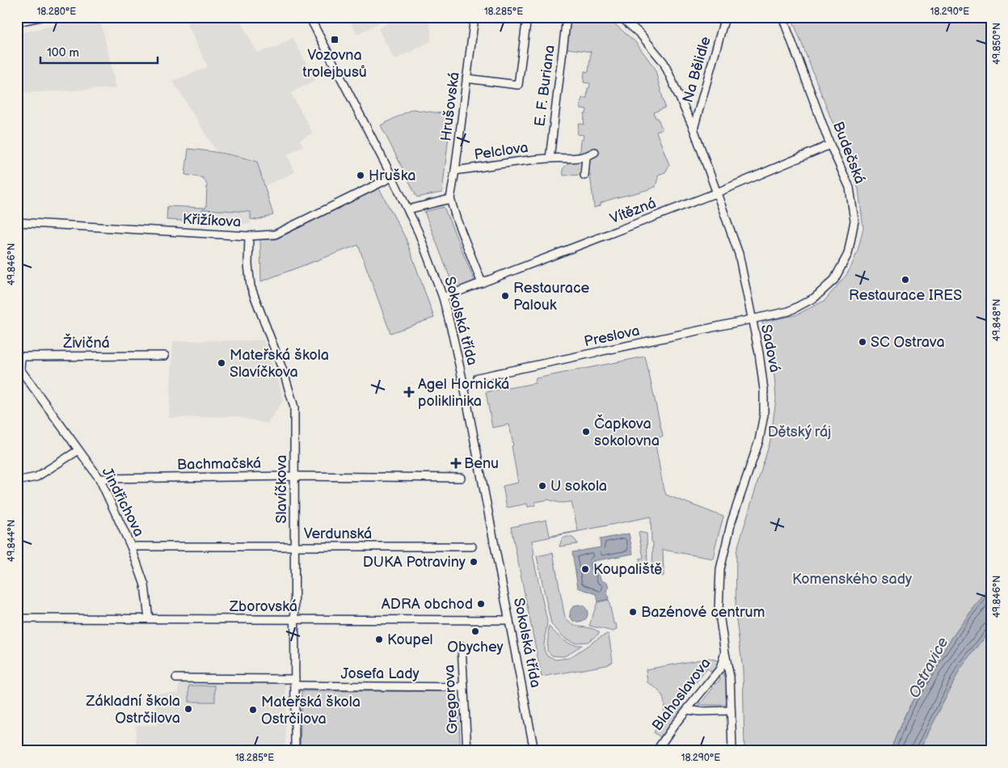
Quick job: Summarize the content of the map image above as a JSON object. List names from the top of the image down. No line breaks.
{"streets":{"street":["Na Bělidle","E. F. Buriana","Hrušovská","Pelclova","Budečská","Vítězná","Křižíkova","Sokolská třída","Preslova","Živičná","Sadová","Bachmačská","Slavíčkova","Jindřichova","Verdunská","Zborovská","Josefa Lady","Blahoslavova","Gregorova"]},"crossings":[["Na Bělidle","Sadová"],["E. F. Buriana","Pelclova"],["Hrušovská","Pelclova"],["Budečská","Vítězná"],["Budečská","Preslova"],["Budečská","Sadová"],["Vítězná","Sokolská třída"],["Vítězná","Sadová"],["Křižíkova","Sokolská třída"],["Křižíkova","Slavíčkova"],["Sokolská třída","Zborovská"],["Preslova","Sadová"],["Živičná","Jindřichova"],["Sadová","Blahoslavova"],["Bachmačská","Slavíčkova"],["Bachmačská","Jindřichova"],["Slavíčkova","Verdunská"],["Slavíčkova","Zborovská"],["Slavíčkova","Josefa Lady"],["Jindřichova","Verdunská"],["Jindřichova","Zborovská"],["Josefa Lady","Gregorova"]],"water":["Ostravice"],"parks":["Dětský ráj","Komenského sady"],"places":{"transit":["Vozovna trolejbusů"],"other":["Hruška","Restaurace IRES","Restaurace Palouk","SC Ostrava","Mateřská škola Slavíčkova","Čapkova sokolovna","U sokola","DUKA Potraviny","Koupaliště","ADRA obchod","Bazénové centrum","Obychey","Koupel","Základní škola Ostrčilova","Mateřská škola Ostrčilova"],"health":["Agel Hornická poliklinika","Benu"]},"scale_bar":"100 m","coordinates":["18.280°E","18.285°E","18.290°E","49.850°N","49.846°N","49.848°N","49.844°N"]}
